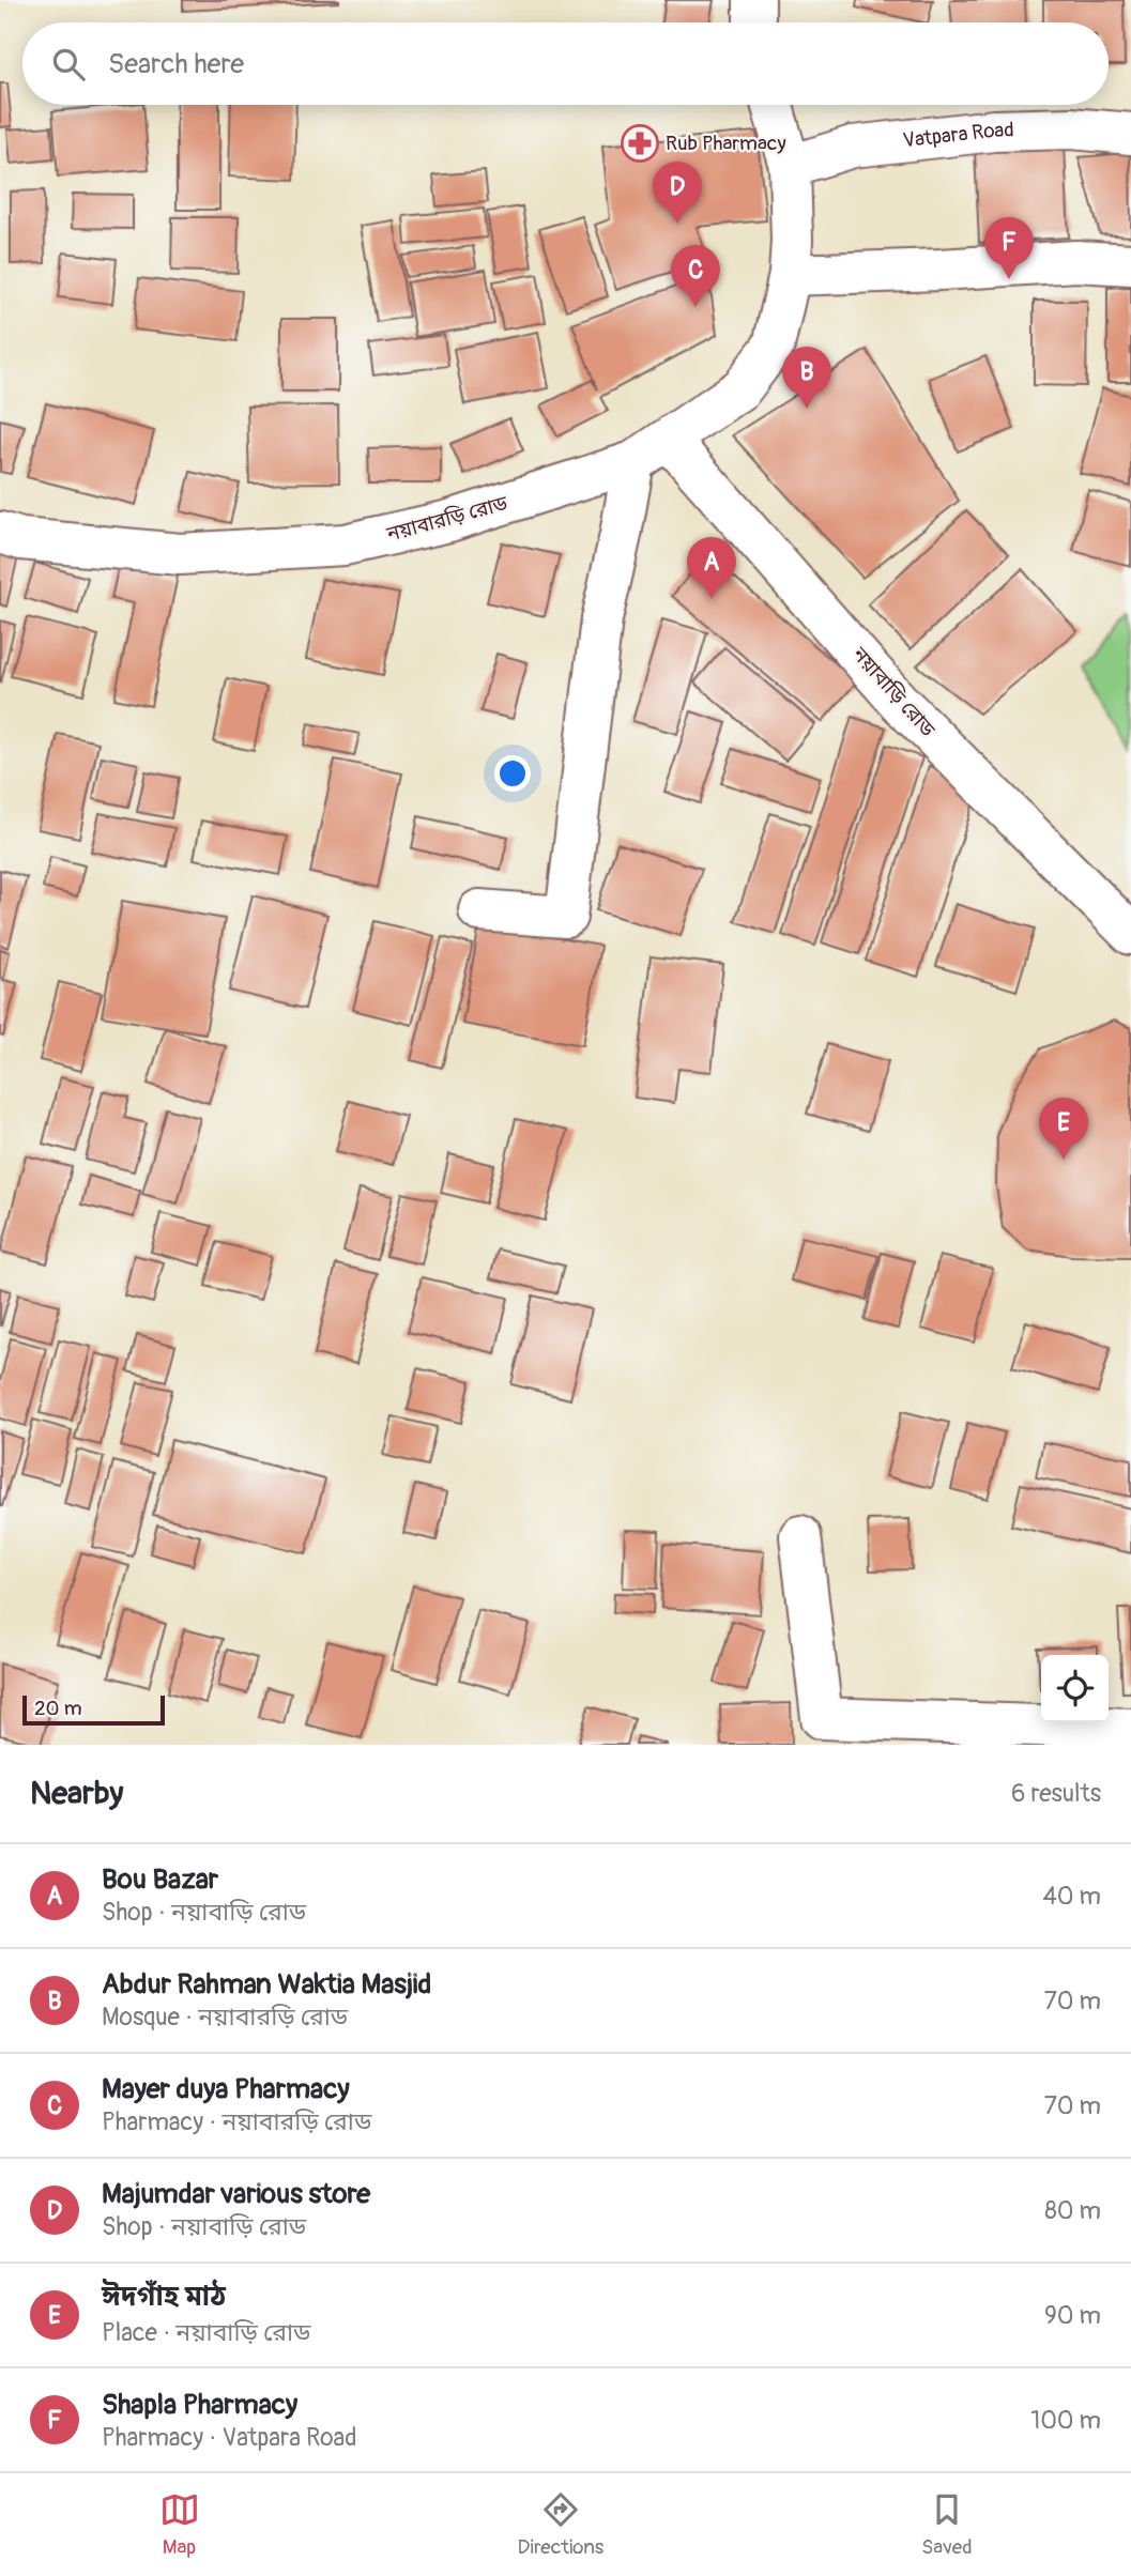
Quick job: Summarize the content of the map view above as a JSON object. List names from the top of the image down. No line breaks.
{"streets":{"street":["Vatpara Road","নয়াবারড়ি রোড","নয়াবাড়ি রোড"]},"crossings":[["নয়াবারড়ি রোড","নয়াবাড়ি রোড"]],"places":{"pharmacy":["Rub Pharmacy"]},"scale_bar":"20 m","page":{"search":"Search here","pins":["D","F","C","B","A","E"],"scale":"20 m","heading":["Nearby","6 results"],"list":[{"mark":"A","name":"Bou Bazar","note":"Shop · নয়াবাড়ি রোড","value":"40 m"},{"mark":"B","name":"Abdur Rahman Waktia Masjid","note":"Mosque · নয়াবারড়ি রোড","value":"70 m"},{"mark":"C","name":"Mayer duya Pharmacy","note":"Pharmacy · নয়াবারড়ি রোড","value":"70 m"},{"mark":"D","name":"Majumdar various store","note":"Shop · নয়াবাড়ি রোড","value":"80 m"},{"mark":"E","name":"ঈদগাঁহ মাঠ","note":"Place · নয়াবাড়ি রোড","value":"90 m"},{"mark":"F","name":"Shapla Pharmacy","note":"Pharmacy · Vatpara Road","value":"100 m"}],"nav":["Map","Directions","Saved"]}}
